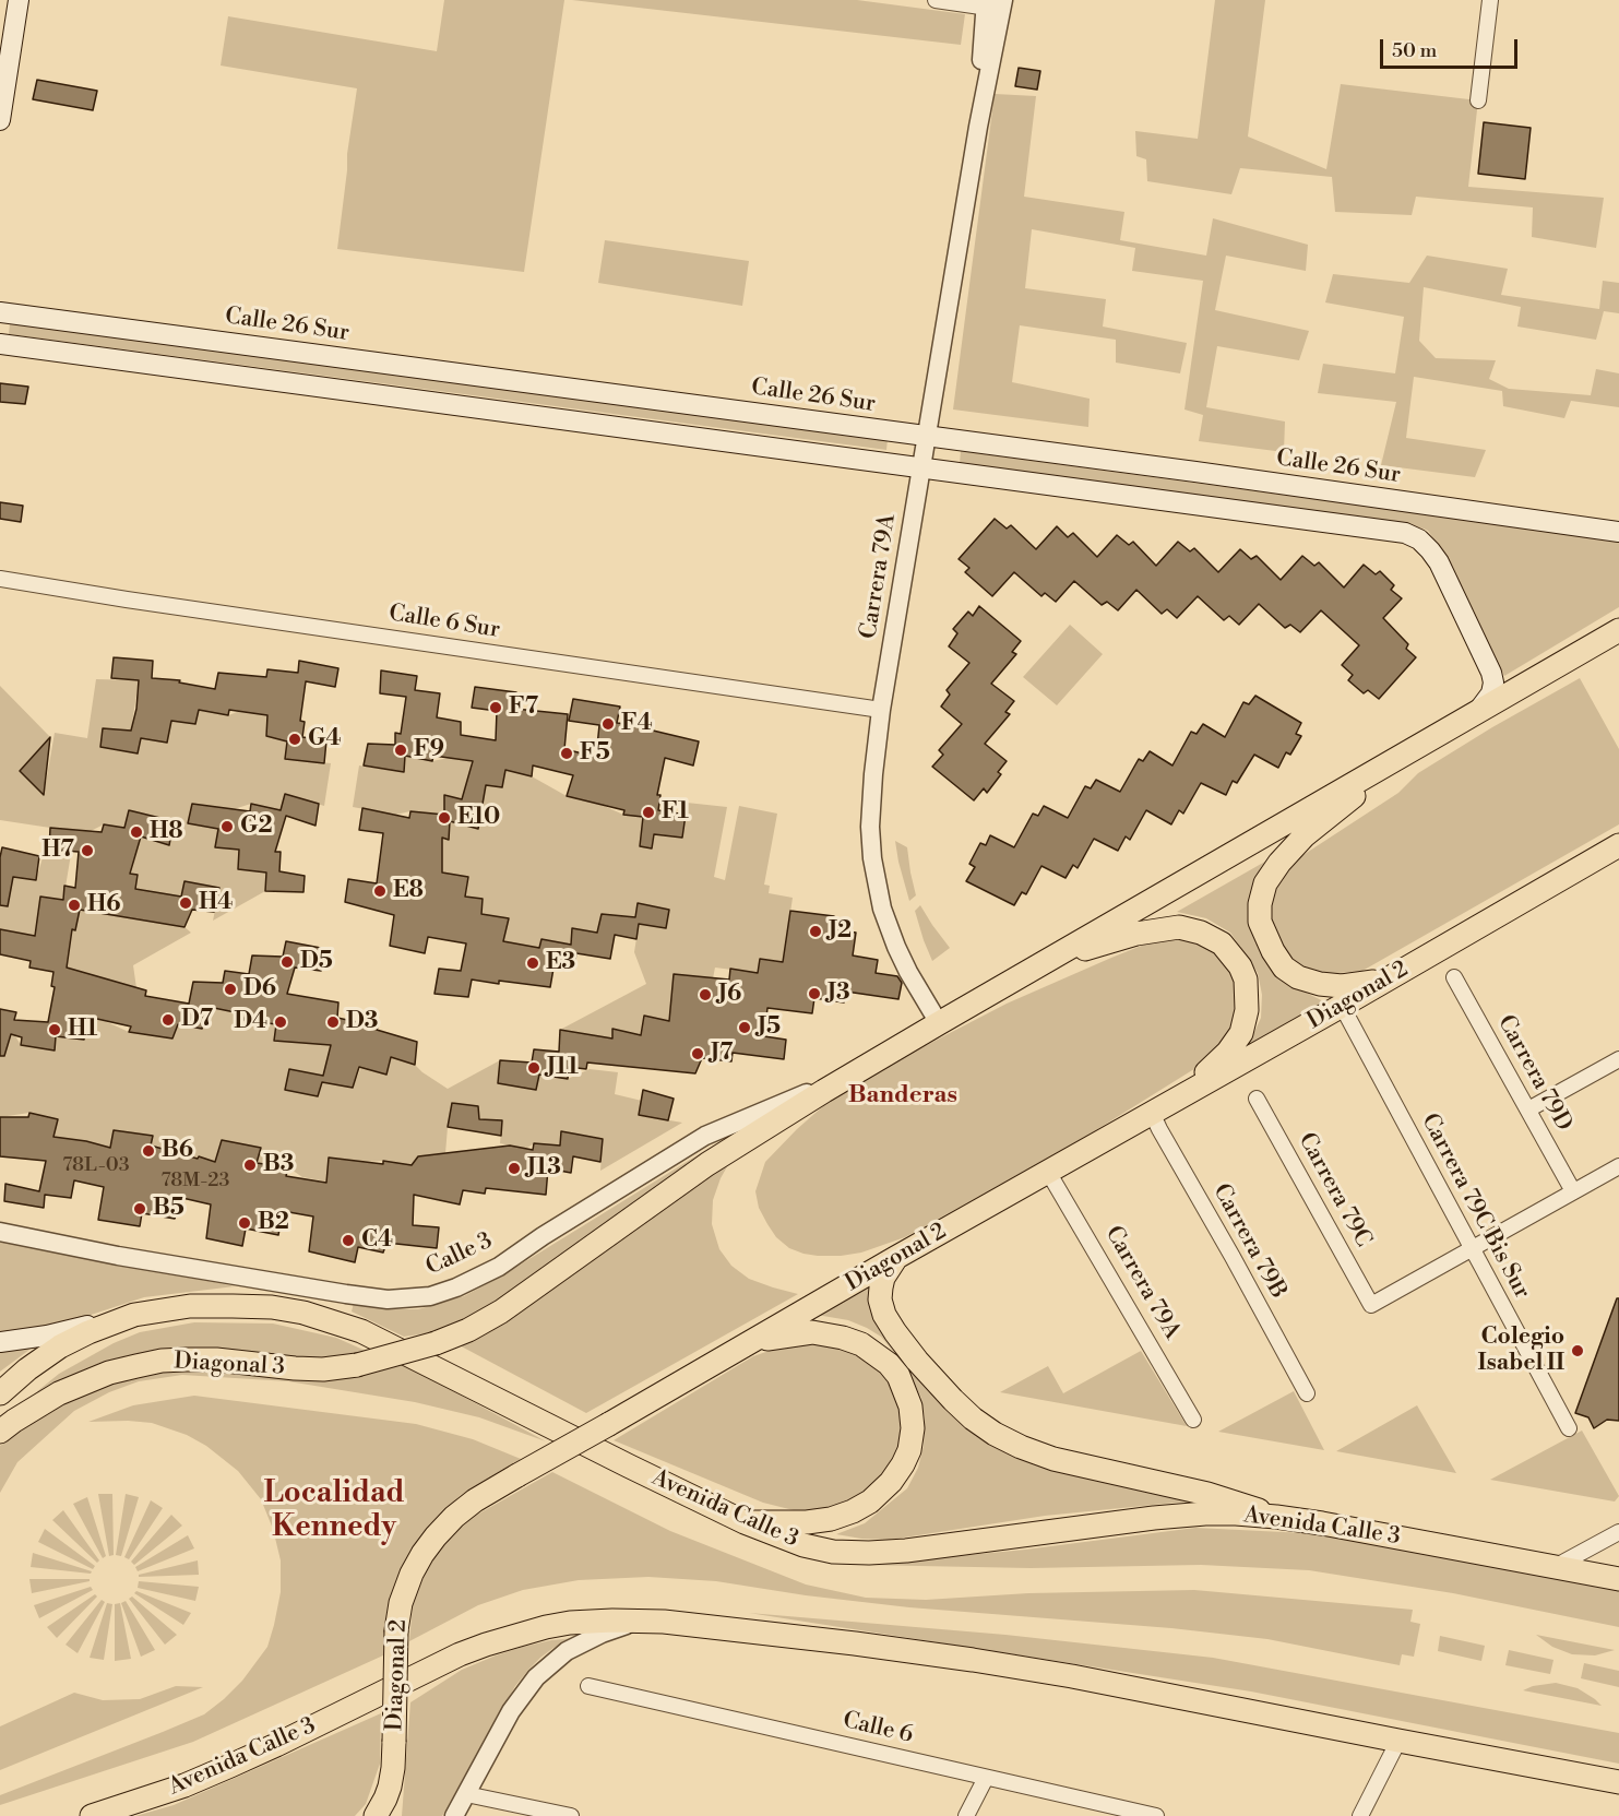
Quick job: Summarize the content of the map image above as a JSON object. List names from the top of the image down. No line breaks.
{"streets":{"main road":["Calle 26 Sur","Diagonal 2","Diagonal 3","Avenida Calle 3"],"street":["Carrera 79A","Calle 6 Sur","Carrera 79D","Carrera 79C","Carrera 79C Bis Sur","Carrera 79B","Calle 3","Calle 6"]},"crossings":[["Calle 26 Sur","Carrera 79A"],["Carrera 79A","Calle 6 Sur"],["Carrera 79A","Diagonal 2"],["Diagonal 2","Carrera 79C Bis Sur"],["Diagonal 2","Carrera 79B"],["Carrera 79C","Carrera 79C Bis Sur"],["Calle 3","Diagonal 3"]],"districts":["Banderas","Localidad Kennedy"],"places":["F7","F4","G4","F9","F5","F1","E10","G2","H8","H7","E8","H4","H6","J2","D5","E3","D6","J3","J6","D7","D4","D3","J5","H1","J7","J11","B6","B3","J13","B5","B2","C4","Colegio Isabel II"],"house_numbers":["78L-03","78M-23"],"scale_bar":"50 m"}
